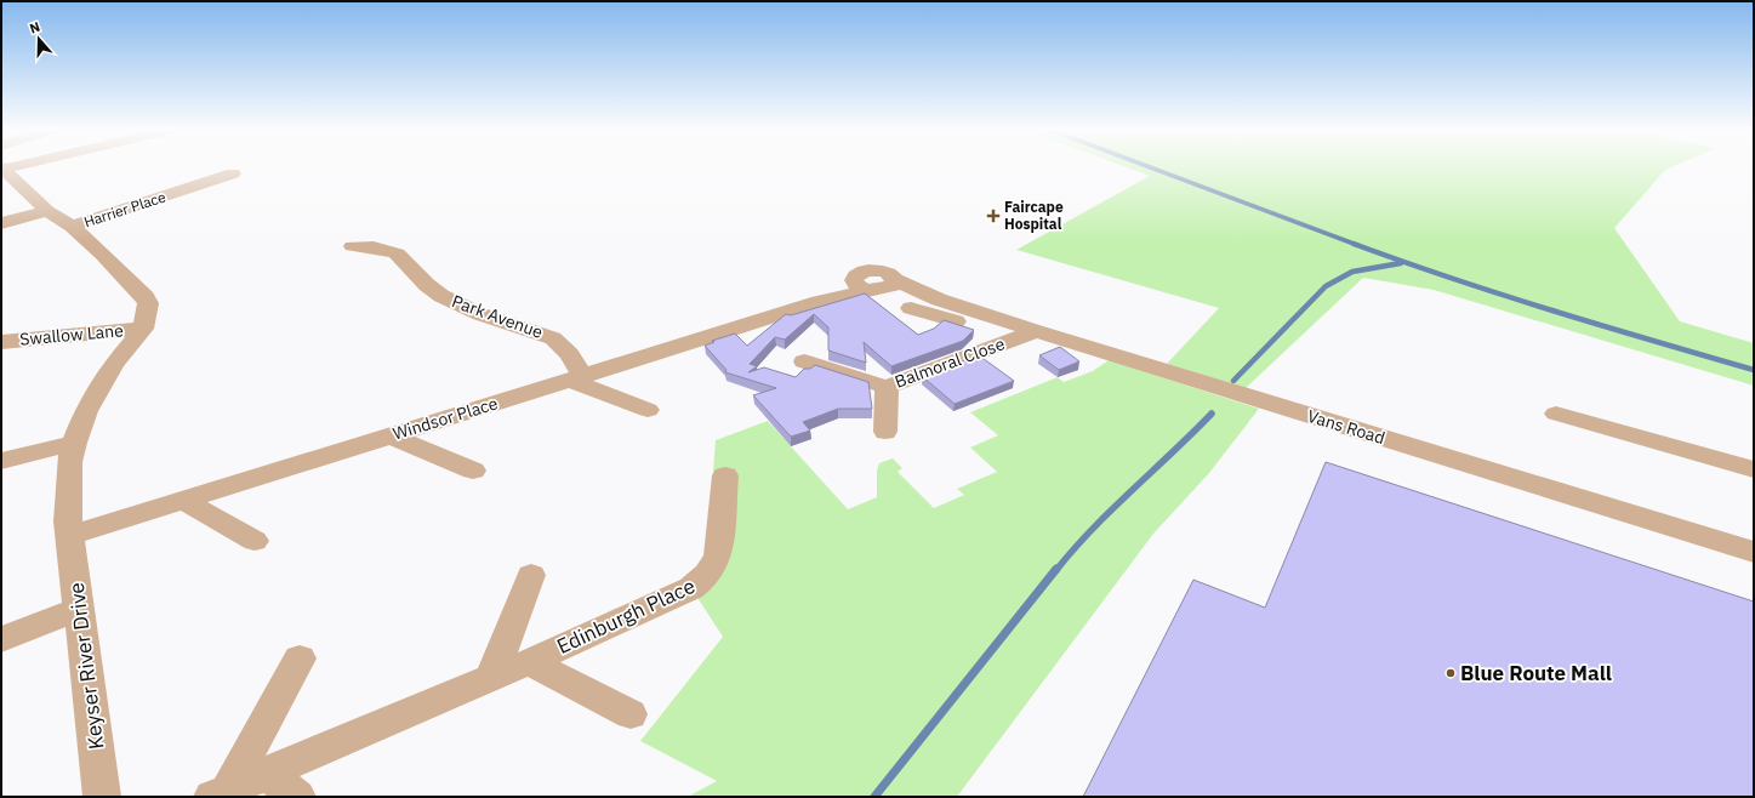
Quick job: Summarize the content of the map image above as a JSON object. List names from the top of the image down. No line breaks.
{"streets":{"street":["Harrier Place","Park Avenue","Swallow Lane","Balmoral Close","Windsor Place","Vans Road","Edinburgh Place","Keyser River Drive"]},"crossings":[["Park Avenue","Windsor Place"],["Swallow Lane","Keyser River Drive"],["Balmoral Close","Vans Road"],["Windsor Place","Vans Road"],["Windsor Place","Keyser River Drive"]],"places":{"health":["Faircape Hospital"],"other":["Blue Route Mall"]},"north":"top"}
